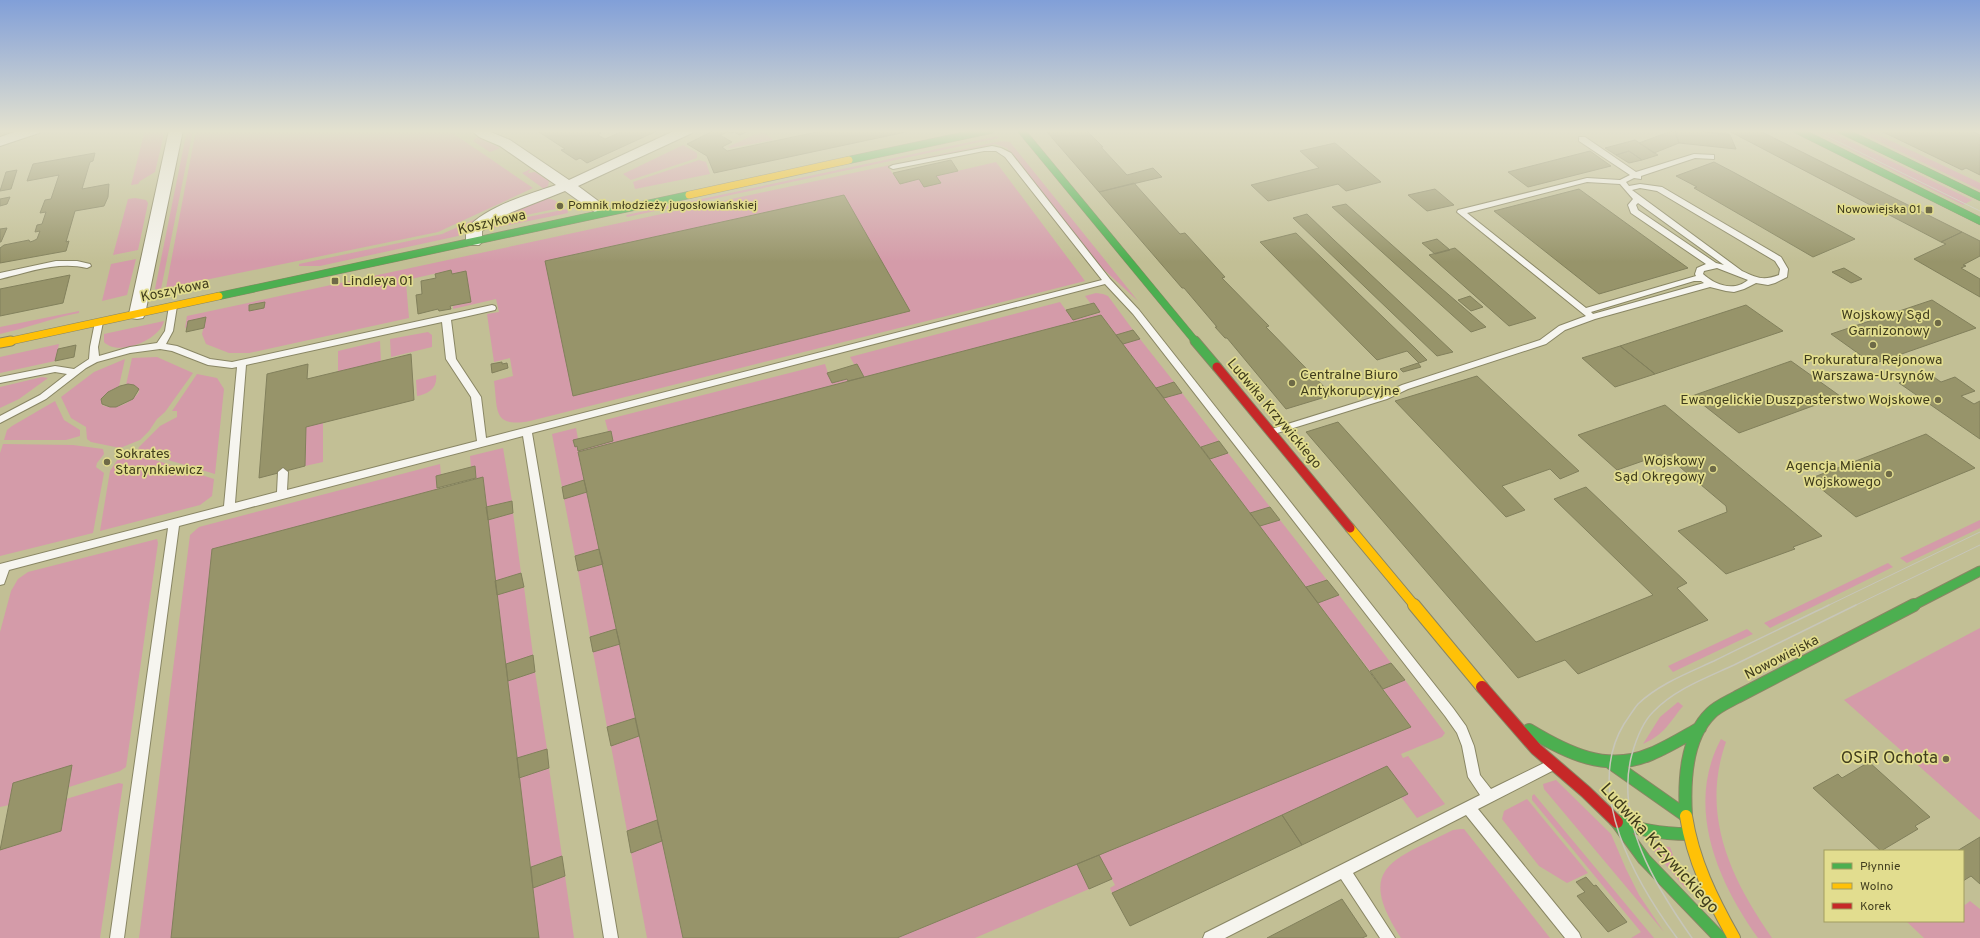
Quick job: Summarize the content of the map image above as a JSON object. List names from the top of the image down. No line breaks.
{"streets":{"street":["Koszykowa","Ludwika Krzywickiego","Nowowiejska"]},"crossings":[["Ludwika Krzywickiego","Nowowiejska"]],"places":{"other":["Pomnik młodzieży jugosłowiańskiej","Wojskowy Sąd Garnizonowy","Prokuratura Rejonowa Warszawa-Ursynów","Centralne Biuro Antykorupcyjne","Ewangelickie Duszpasterstwo Wojskowe","Sokrates Starynkiewicz","Wojskowy Sąd Okręgowy","Agencja Mienia Wojskowego","OSiR Ochota"],"transit":["Nowowiejska 01","Lindleya 01"]},"legend":["Płynnie","Wolno","Korek"]}
